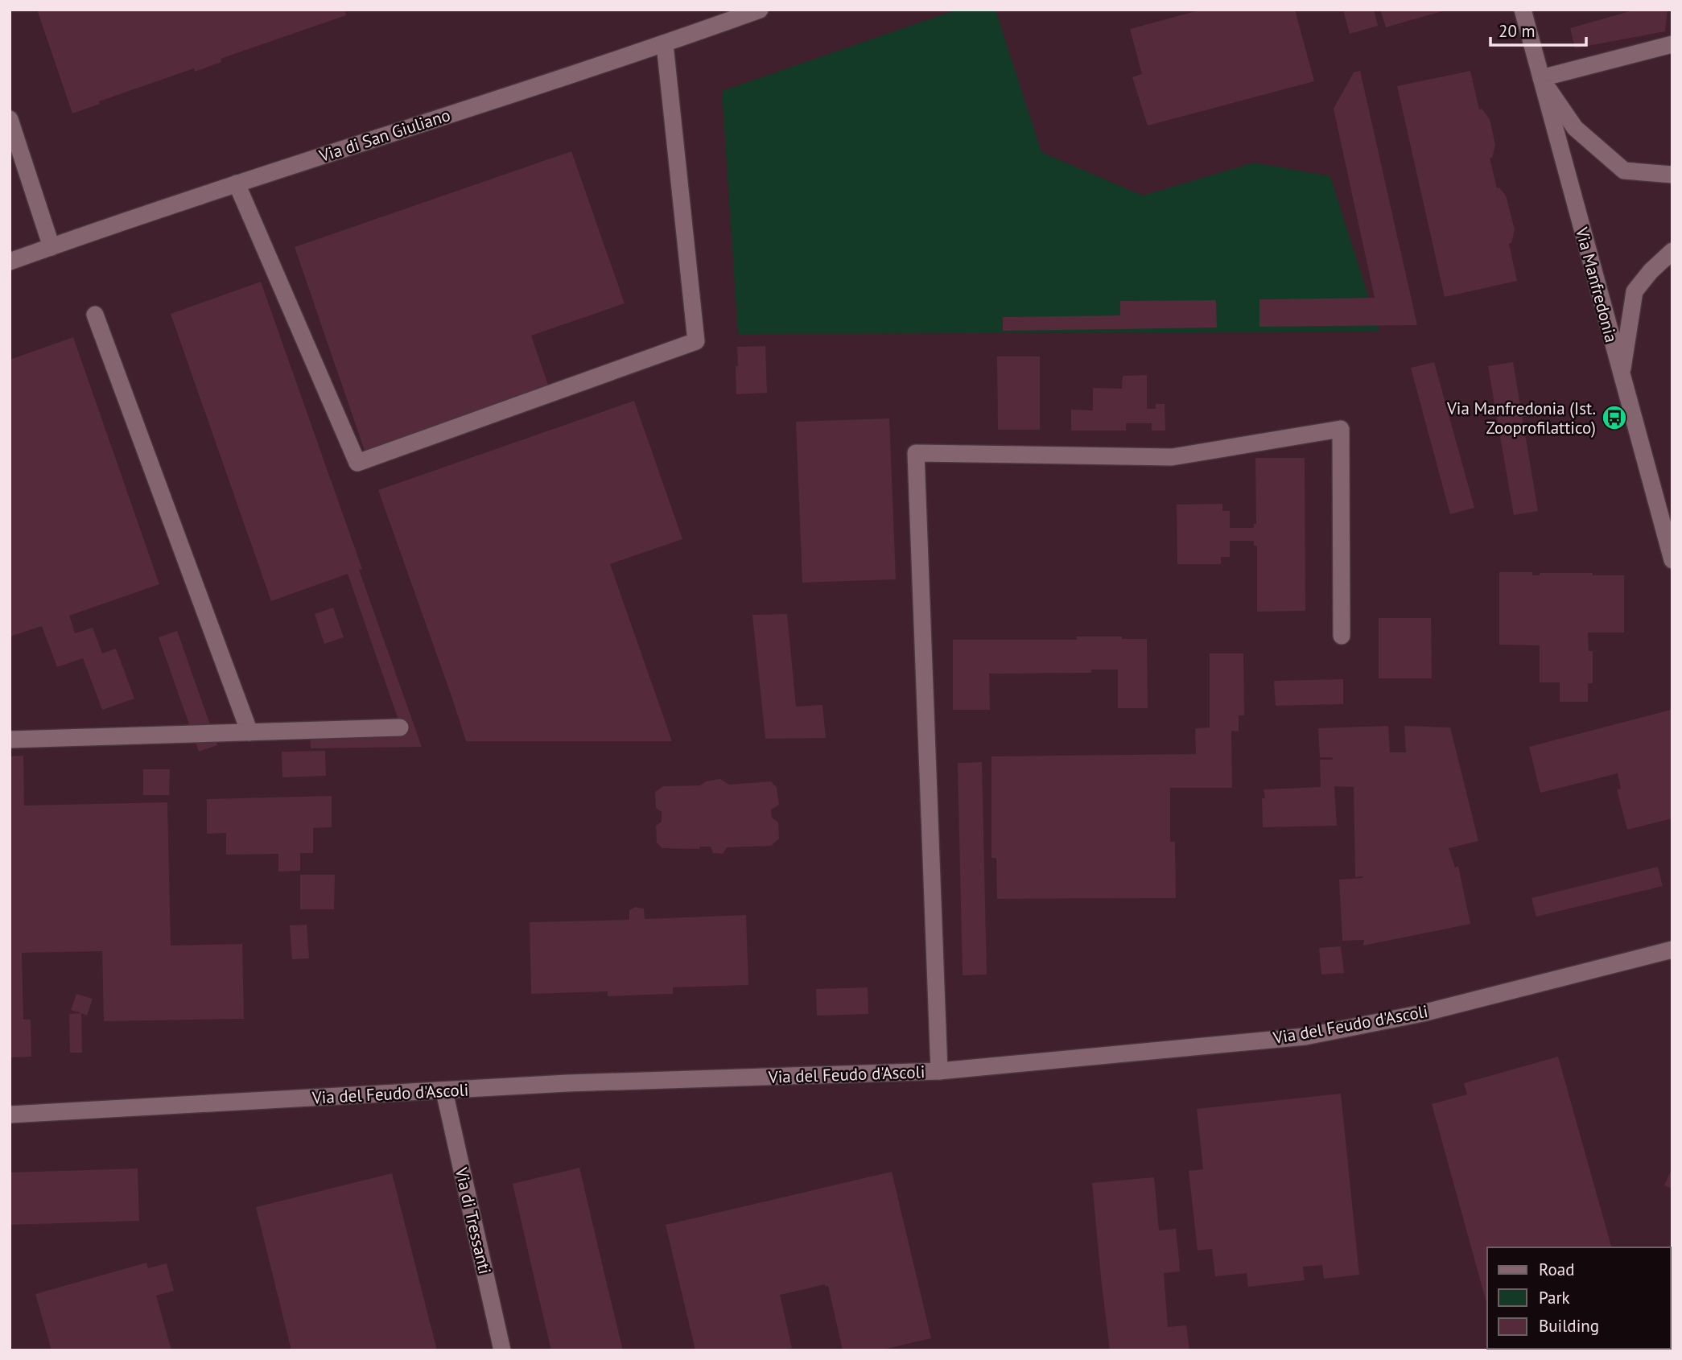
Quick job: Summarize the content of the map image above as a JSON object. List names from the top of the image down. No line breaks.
{"streets":{"street":["Via di San Giuliano","Via Manfredonia","Via del Feudo d'Ascoli","Via di Tressanti"]},"crossings":[["Via del Feudo d'Ascoli","Via di Tressanti"]],"places":{"bus stop":["Via Manfredonia (Ist. Zooprofilattico)"]},"legend":["Road","Park","Building"],"scale_bar":"20 m"}
